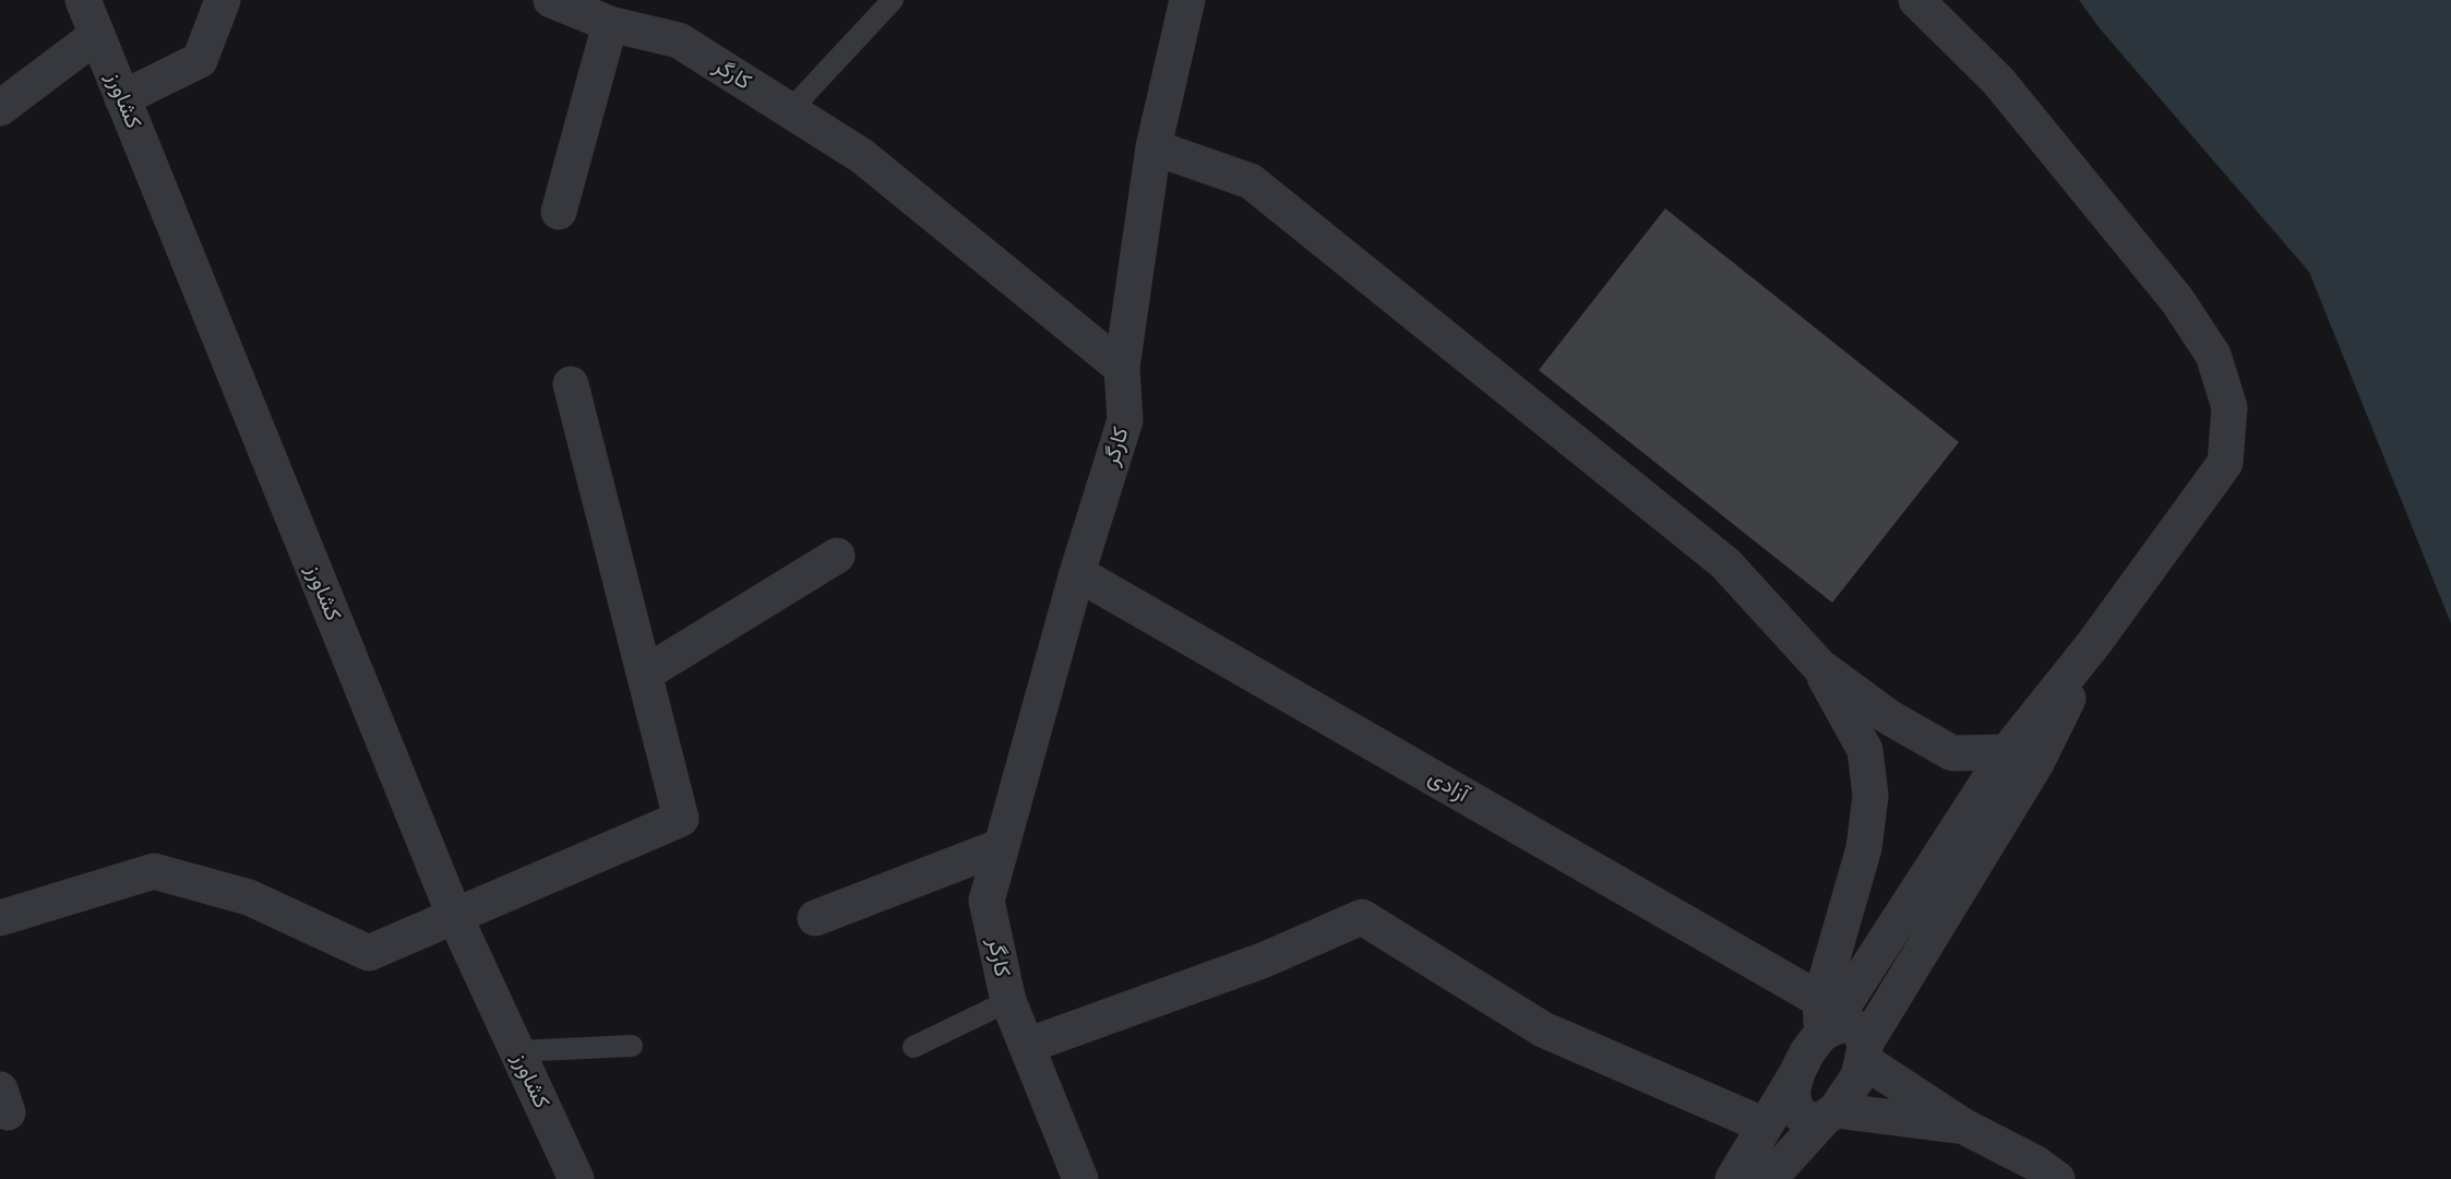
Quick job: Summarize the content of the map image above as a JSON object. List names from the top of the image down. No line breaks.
{"streets":{"street":["کارگر","کشاورز","آزادی"]},"crossings":[["کارگر","آزادی"]]}
